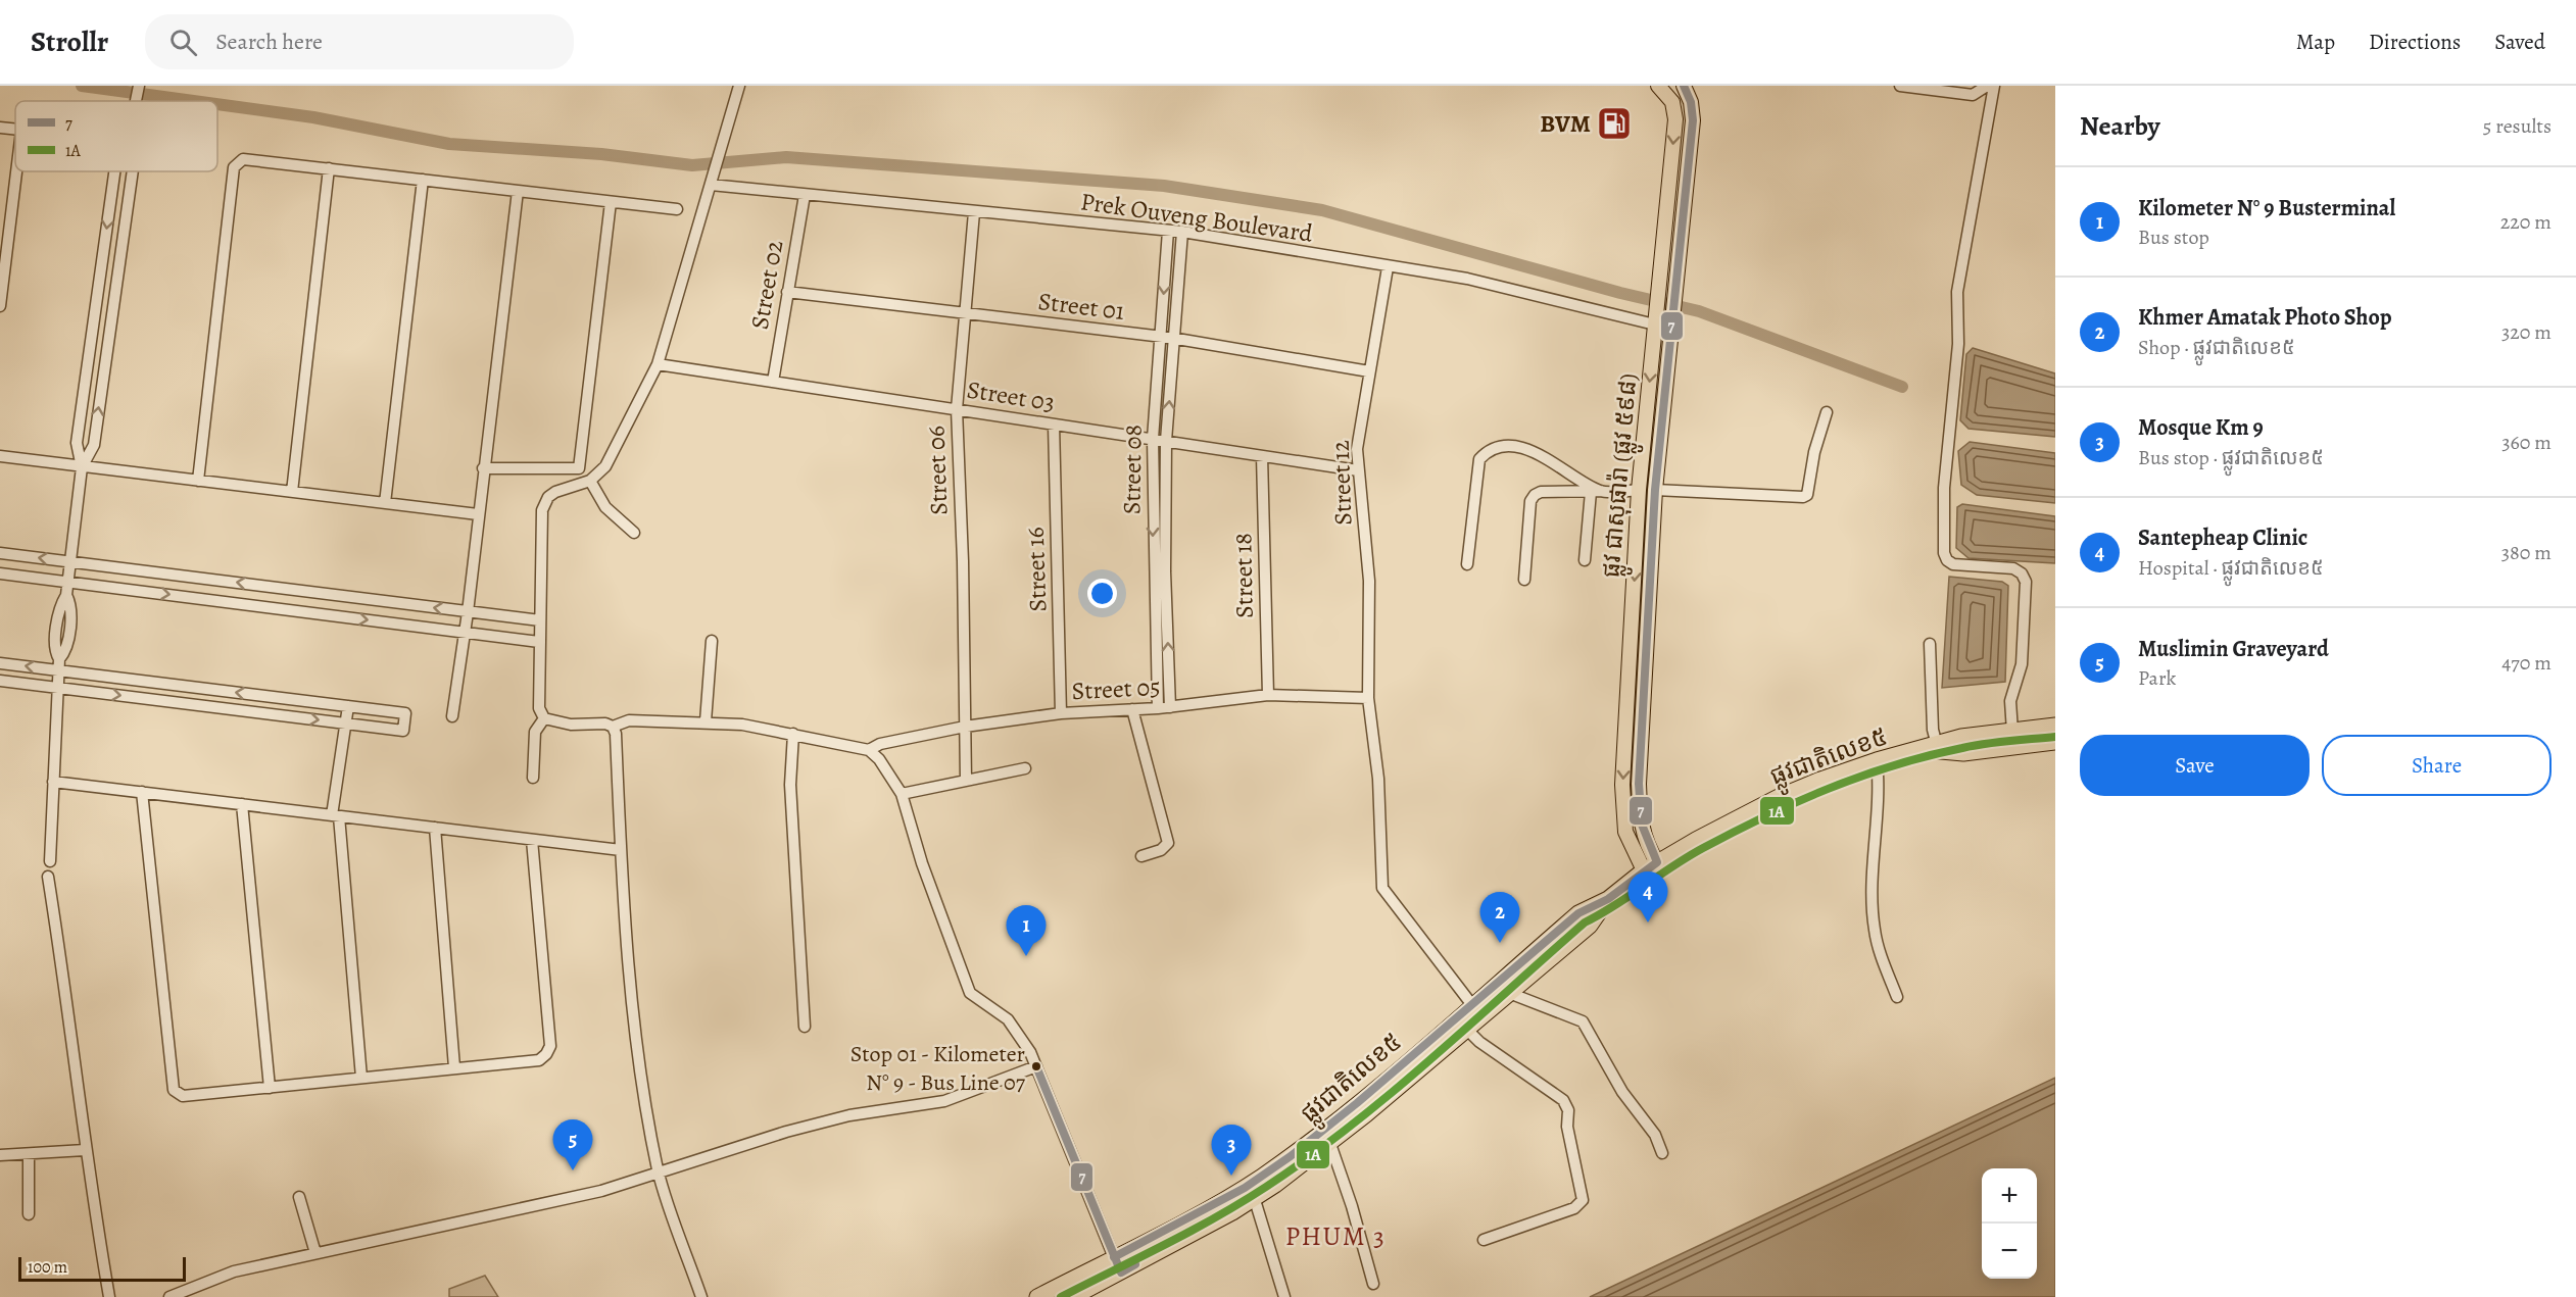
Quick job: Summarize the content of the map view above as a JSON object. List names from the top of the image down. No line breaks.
{"streets":{"highway":["ផ្លូវជាតិលេខ៥"],"main road":["ផ្លូវ ជាសុផារ៉ា (ផ្លូវ ៥៩៨)"],"street":["Prek Ouveng Boulevard","Street 02","Street 01","Street 03","Street 08","Street 06","Street 12","Street 16","Street 18","Street 05"]},"crossings":[["Prek Ouveng Boulevard","Street 02"],["Prek Ouveng Boulevard","Street 08"],["Prek Ouveng Boulevard","Street 06"],["Prek Ouveng Boulevard","ផ្លូវ ជាសុផារ៉ា (ផ្លូវ ៥៩៨)"],["Prek Ouveng Boulevard","Street 12"],["Street 02","Street 01"],["Street 02","Street 03"],["Street 01","Street 08"],["Street 01","Street 06"],["Street 01","Street 12"],["Street 03","Street 08"],["Street 03","Street 06"],["Street 03","Street 12"],["Street 03","Street 16"],["Street 03","Street 18"],["Street 08","Street 05"],["Street 06","Street 05"],["ផ្លូវ ជាសុផារ៉ា (ផ្លូវ ៥៩៨)","ផ្លូវជាតិលេខ៥"],["Street 12","Street 05"],["Street 12","ផ្លូវជាតិលេខ៥"],["Street 16","Street 05"],["Street 18","Street 05"]],"districts":["PHUM 3"],"places":{"fuel station":["BVM"],"other":["Stop 01 - Kilometer N° 9 - Bus Line 07"]},"lines":["transit line 7","transit line 1A"],"legend":["7","1A"],"scale_bar":"100 m","page":{"header":"Strollr","search":"Search here","nav":["Map","Directions","Saved"],"heading":["Nearby","5 results"],"list":[{"mark":"1","name":"Kilometer N° 9 Busterminal","note":"Bus stop","value":"220 m"},{"mark":"2","name":"Khmer Amatak Photo Shop","note":"Shop · ផ្លូវជាតិលេខ៥","value":"320 m"},{"mark":"3","name":"Mosque Km 9","note":"Bus stop · ផ្លូវជាតិលេខ៥","value":"360 m"},{"mark":"4","name":"Santepheap Clinic","note":"Hospital · ផ្លូវជាតិលេខ៥","value":"380 m"},{"mark":"5","name":"Muslimin Graveyard","note":"Park","value":"470 m"}],"buttons":["Save","Share"],"pins":["4","2","1","5","3"],"map_buttons":["+","−"],"scale":"100 m"}}
